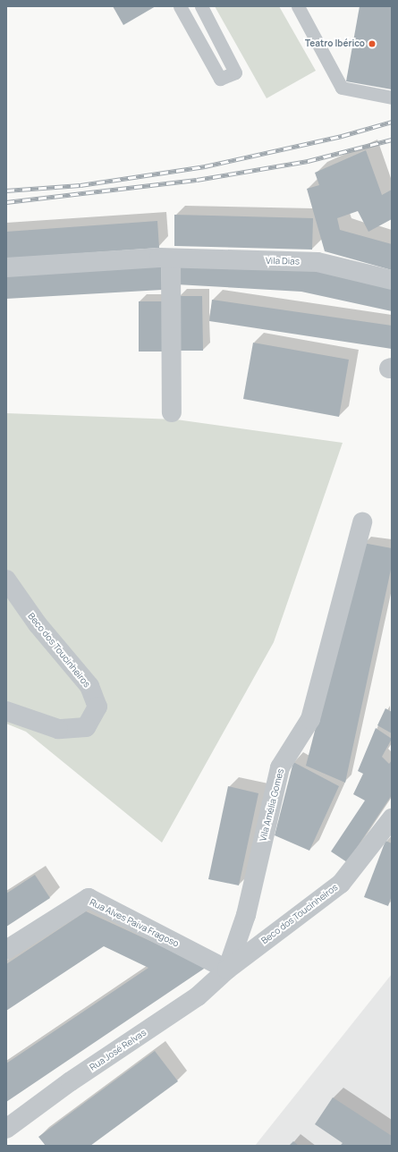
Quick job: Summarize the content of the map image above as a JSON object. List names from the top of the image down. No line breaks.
{"streets":{"street":["Vila Dias","Beco dos Toucinheiros","Vila Amélia Gomes","Rua Alves Paiva Fragoso","Rua José Relvas"]},"crossings":[["Beco dos Toucinheiros","Vila Amélia Gomes"],["Beco dos Toucinheiros","Rua Alves Paiva Fragoso"],["Beco dos Toucinheiros","Rua José Relvas"],["Vila Amélia Gomes","Rua Alves Paiva Fragoso"],["Vila Amélia Gomes","Rua José Relvas"],["Rua Alves Paiva Fragoso","Rua José Relvas"]],"places":["Teatro Ibérico"]}
